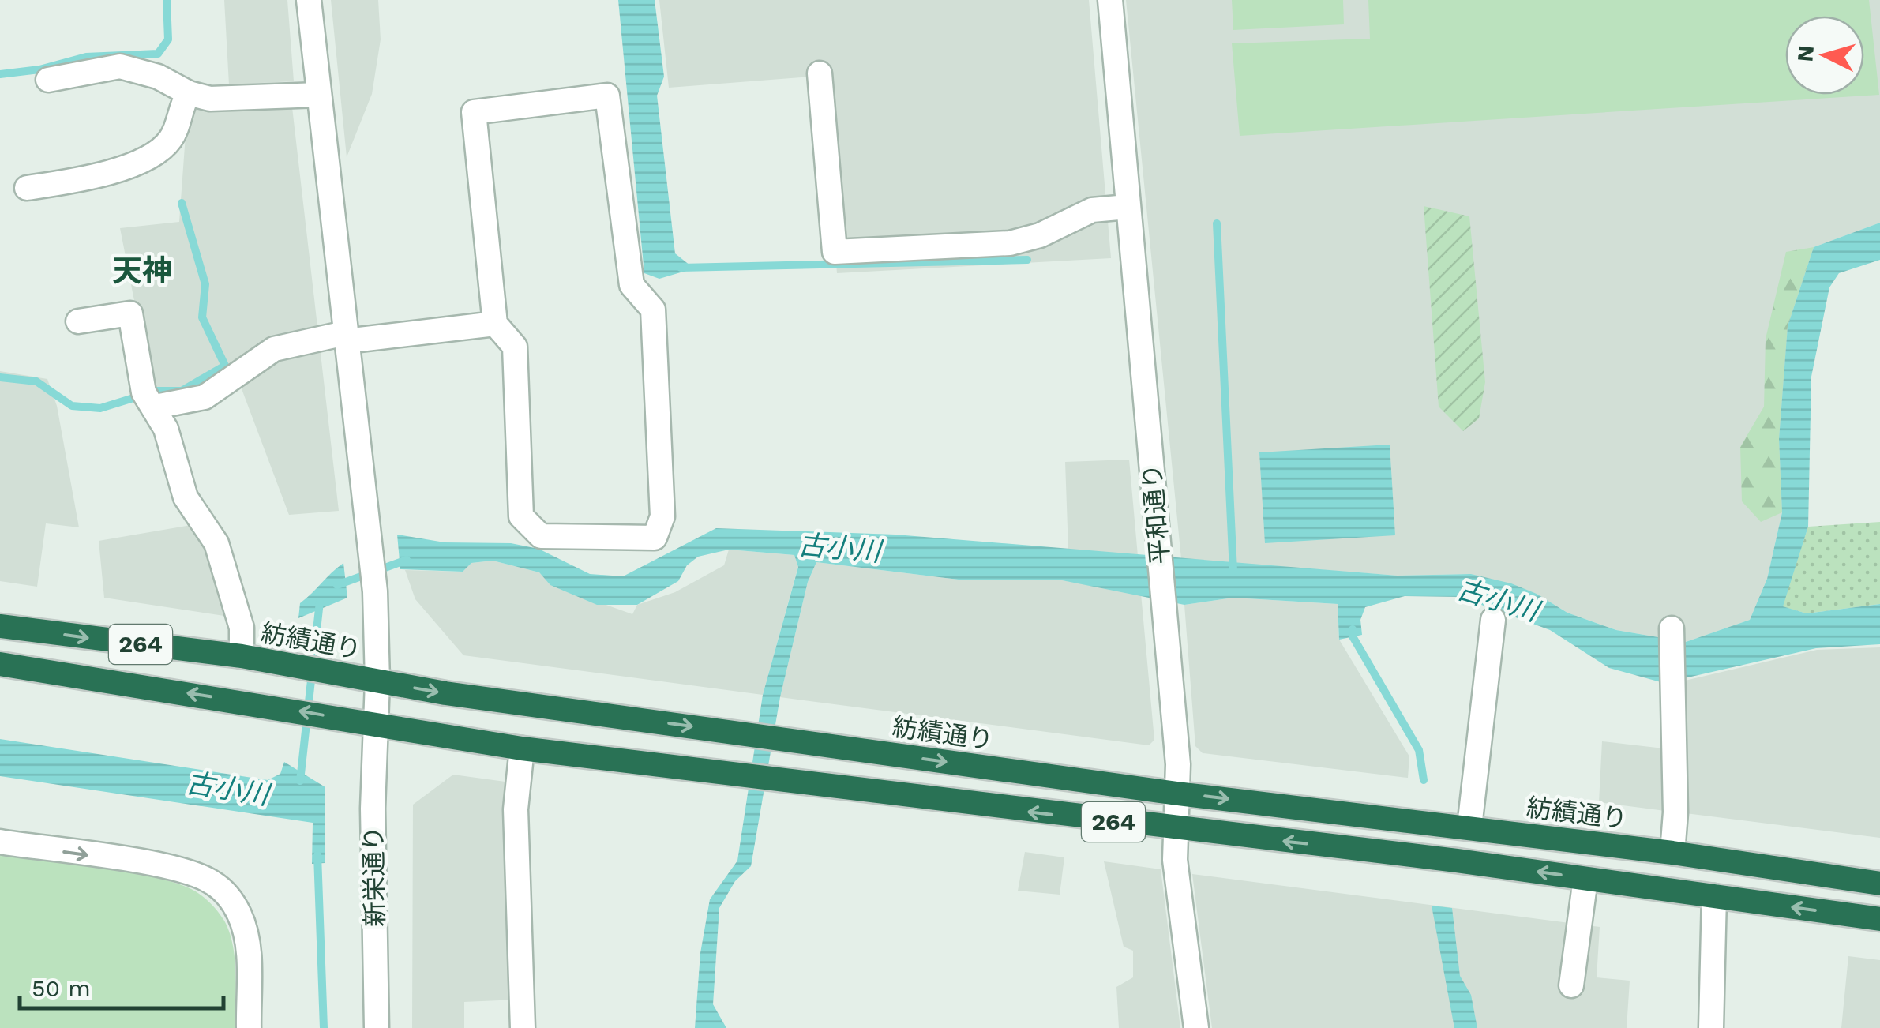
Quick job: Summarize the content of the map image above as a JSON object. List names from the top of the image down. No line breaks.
{"streets":{"highway":["紡績通り","264"],"street":["平和通り","新栄通り"]},"crossings":[["平和通り","紡績通り"],["平和通り","264"],["紡績通り","新栄通り"],["264","新栄通り"]],"districts":["天神"],"water":["古小川"],"scale_bar":"50 m","north":"left"}
